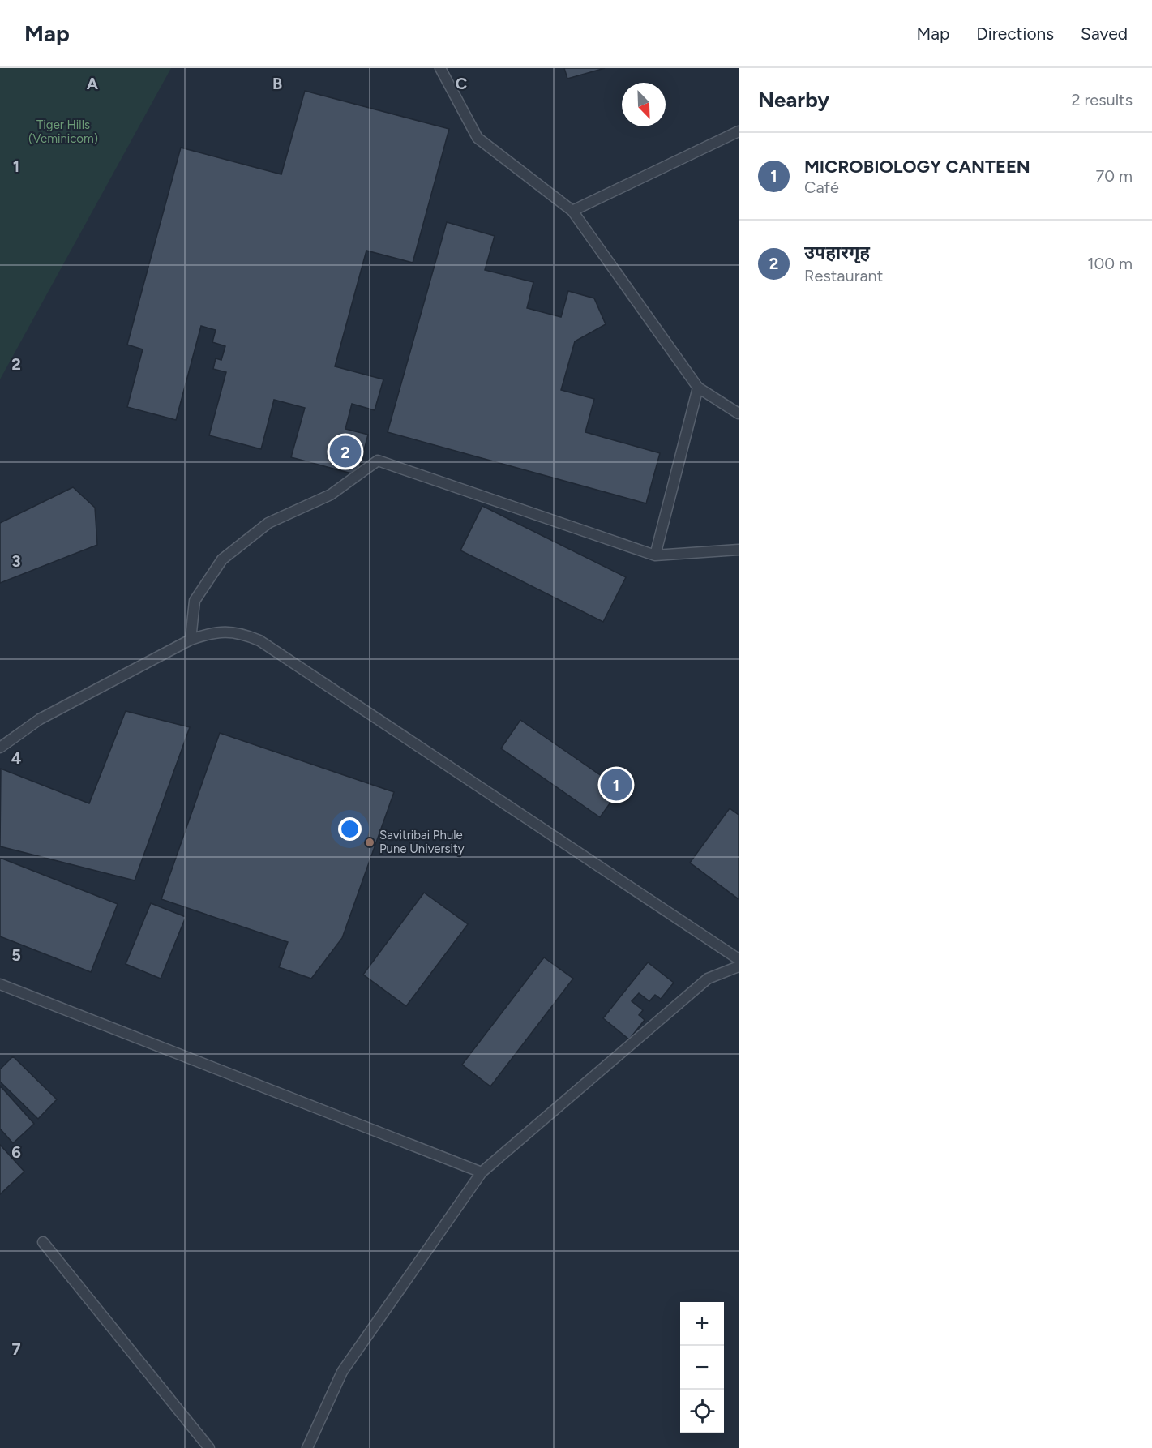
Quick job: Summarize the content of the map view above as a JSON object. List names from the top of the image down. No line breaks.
{"parks":["Tiger Hills (Veminicom)"],"places":["Savitribai Phule Pune University"],"north":"bottom right","page":{"header":"Map","nav":["Map","Directions","Saved"],"heading":["Nearby","2 results"],"list":[{"mark":"1","name":"MICROBIOLOGY CANTEEN","note":"Café","value":"70 m"},{"mark":"2","name":"उपहारगृह","note":"Restaurant","value":"100 m"}],"pins":["2","1"],"map_buttons":["+","−"]},"grid":{"columns":["A","B","C"],"rows":["1","2","3","4","5","6","7"]}}
